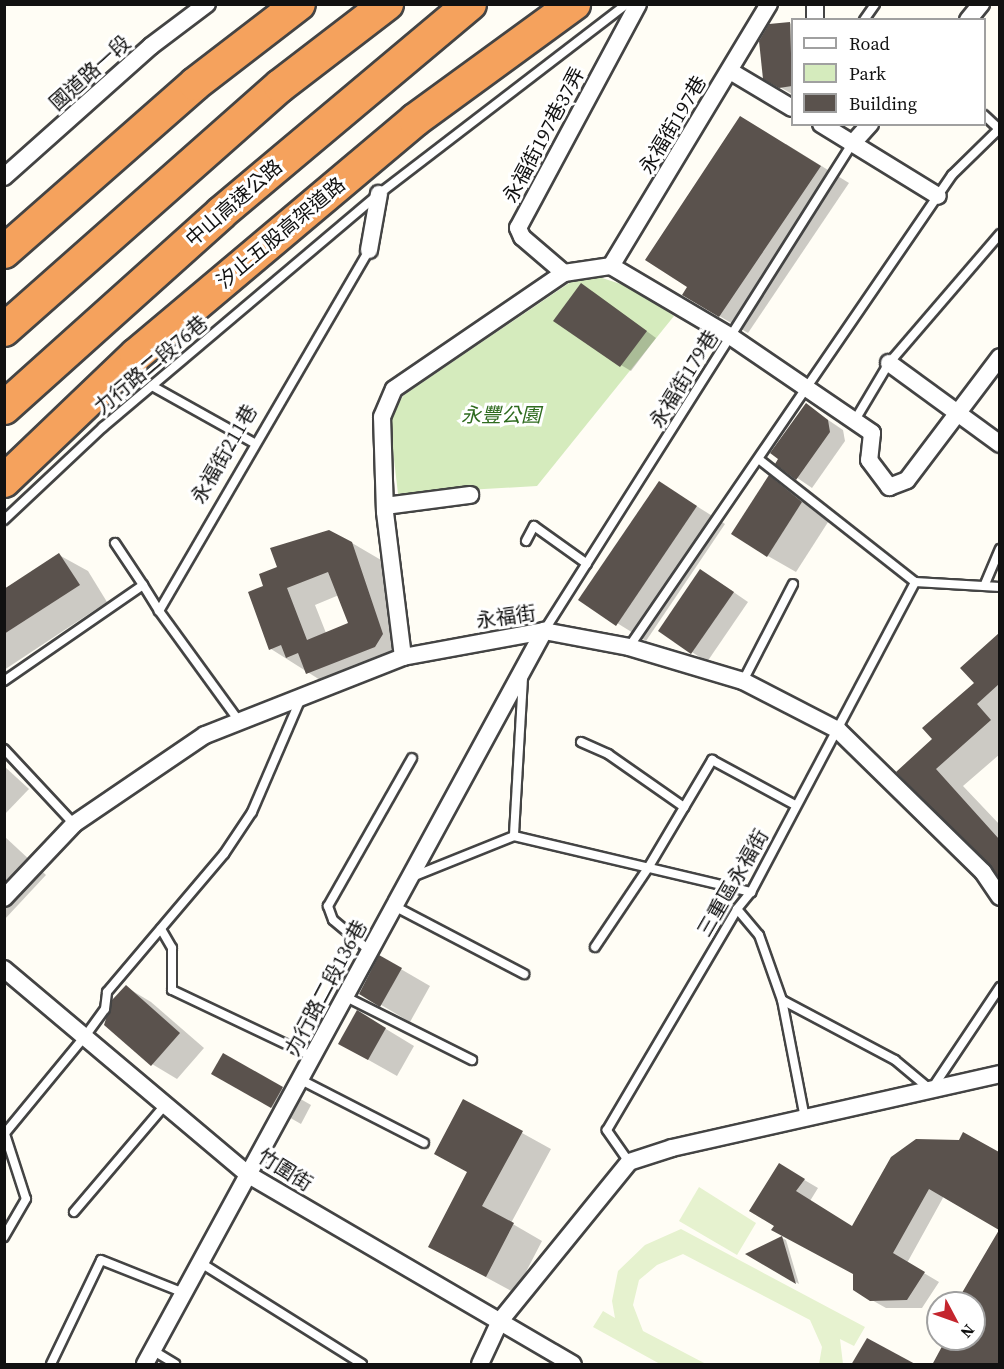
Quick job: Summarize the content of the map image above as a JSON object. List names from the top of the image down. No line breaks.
{"streets":{"highway":["中山高速公路","汐止五股高架道路"],"street":["國道路一段","永福街197巷","永福街197巷37弄","永福街211巷","永福街","力行路二段136巷","竹圍街"],"lane":["力行路二段76巷","永福街179巷","三重區永福街"]},"crossings":[["力行路二段76巷","永福街211巷"],["永福街179巷","永福街"],["永福街179巷","力行路二段136巷"],["永福街","三重區永福街"],["永福街","力行路二段136巷"],["力行路二段136巷","竹圍街"]],"parks":["永豐公園"],"legend":["Road","Park","Building"],"north":"bottom right"}
